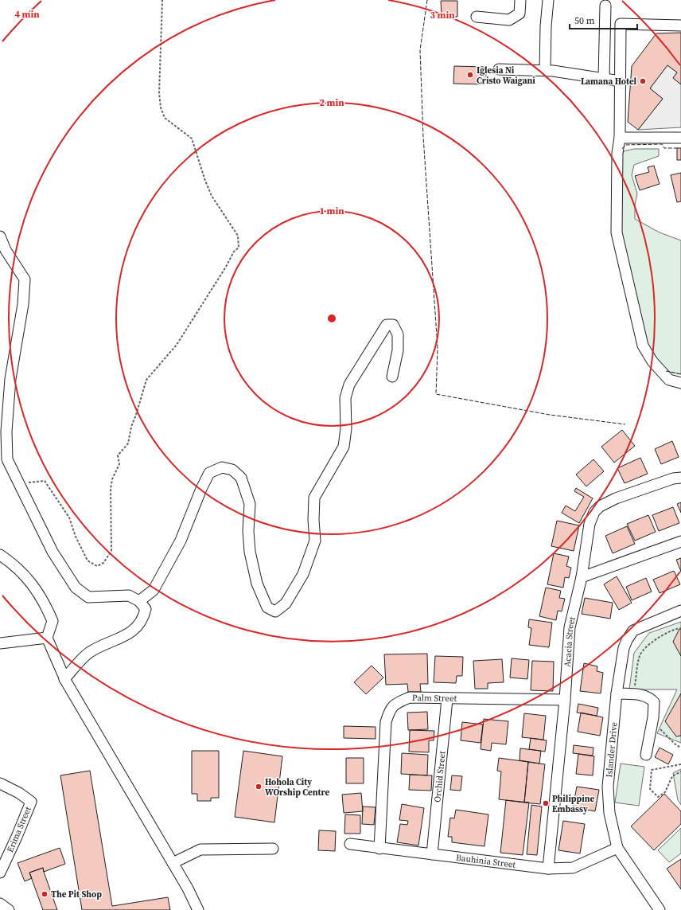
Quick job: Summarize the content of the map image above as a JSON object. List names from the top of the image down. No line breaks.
{"streets":{"street":["Acacia Street","Palm Street","Islander Drive","Orchid Street","Erima Street","Bauhinia Street"]},"crossings":[["Acacia Street","Palm Street"],["Acacia Street","Bauhinia Street"],["Palm Street","Orchid Street"],["Palm Street","Bauhinia Street"],["Islander Drive","Bauhinia Street"],["Orchid Street","Bauhinia Street"]],"places":["Iglesia Ni Cristo Waigani","Lamana Hotel","Hohola City WOrship Centre","Philippine Embassy","The Pit Shop"],"scale_bar":"50 m","rings":["4 min","3 min","2 min","1 min"]}
